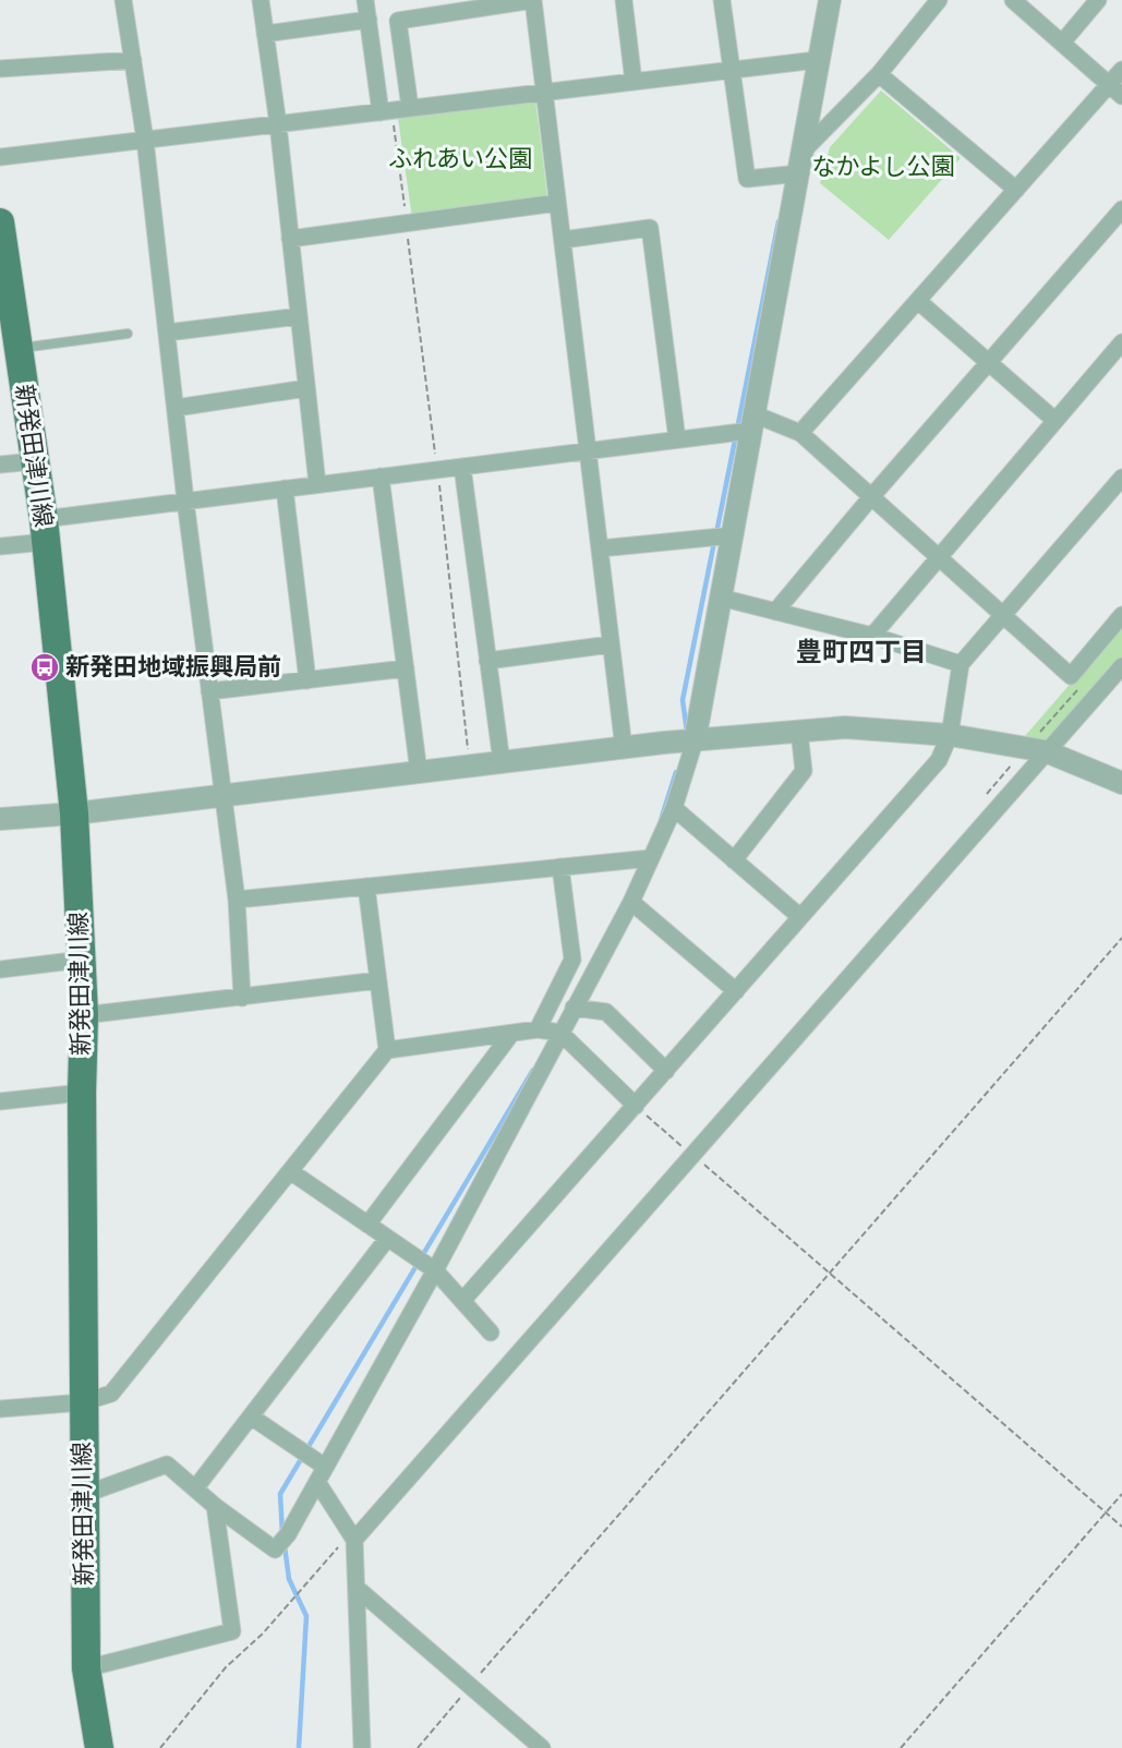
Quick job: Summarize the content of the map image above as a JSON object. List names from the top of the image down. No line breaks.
{"streets":{"main road":["新発田津川線"]},"districts":["豊町四丁目"],"parks":["ふれあい公園","なかよし公園"],"places":{"bus stop":["新発田地域振興局前"]}}
